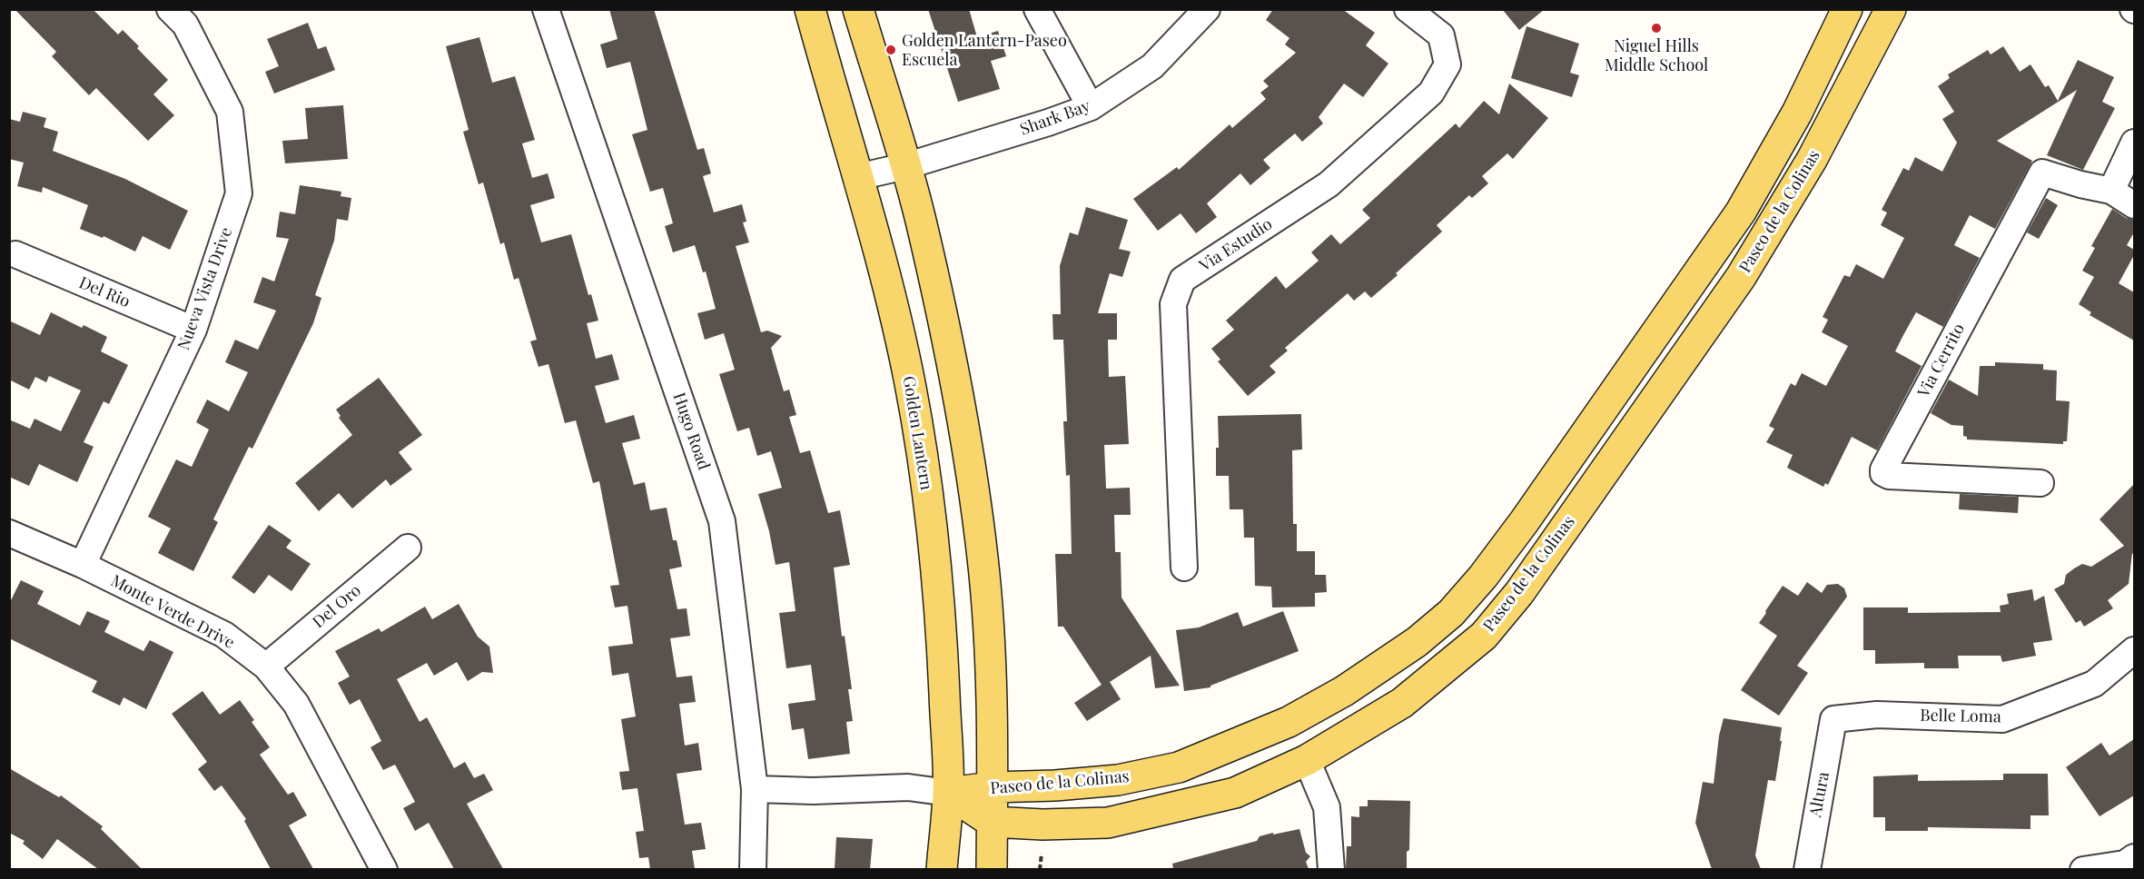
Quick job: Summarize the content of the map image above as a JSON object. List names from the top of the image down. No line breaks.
{"streets":{"main road":["Paseo de la Colinas","Golden Lantern"],"street":["Shark Bay","Via Estudio","Nueva Vista Drive","Del Rio","Via Cerrito","Hugo Road","Del Oro","Monte Verde Drive","Belle Loma","Altura"]},"crossings":[["Shark Bay","Golden Lantern"],["Paseo de la Colinas","Hugo Road"],["Paseo de la Colinas","Golden Lantern"],["Nueva Vista Drive","Del Rio"],["Nueva Vista Drive","Monte Verde Drive"],["Del Oro","Monte Verde Drive"],["Belle Loma","Altura"]],"places":["Niguel Hills Middle School","Golden Lantern-Paseo Escuela"]}
